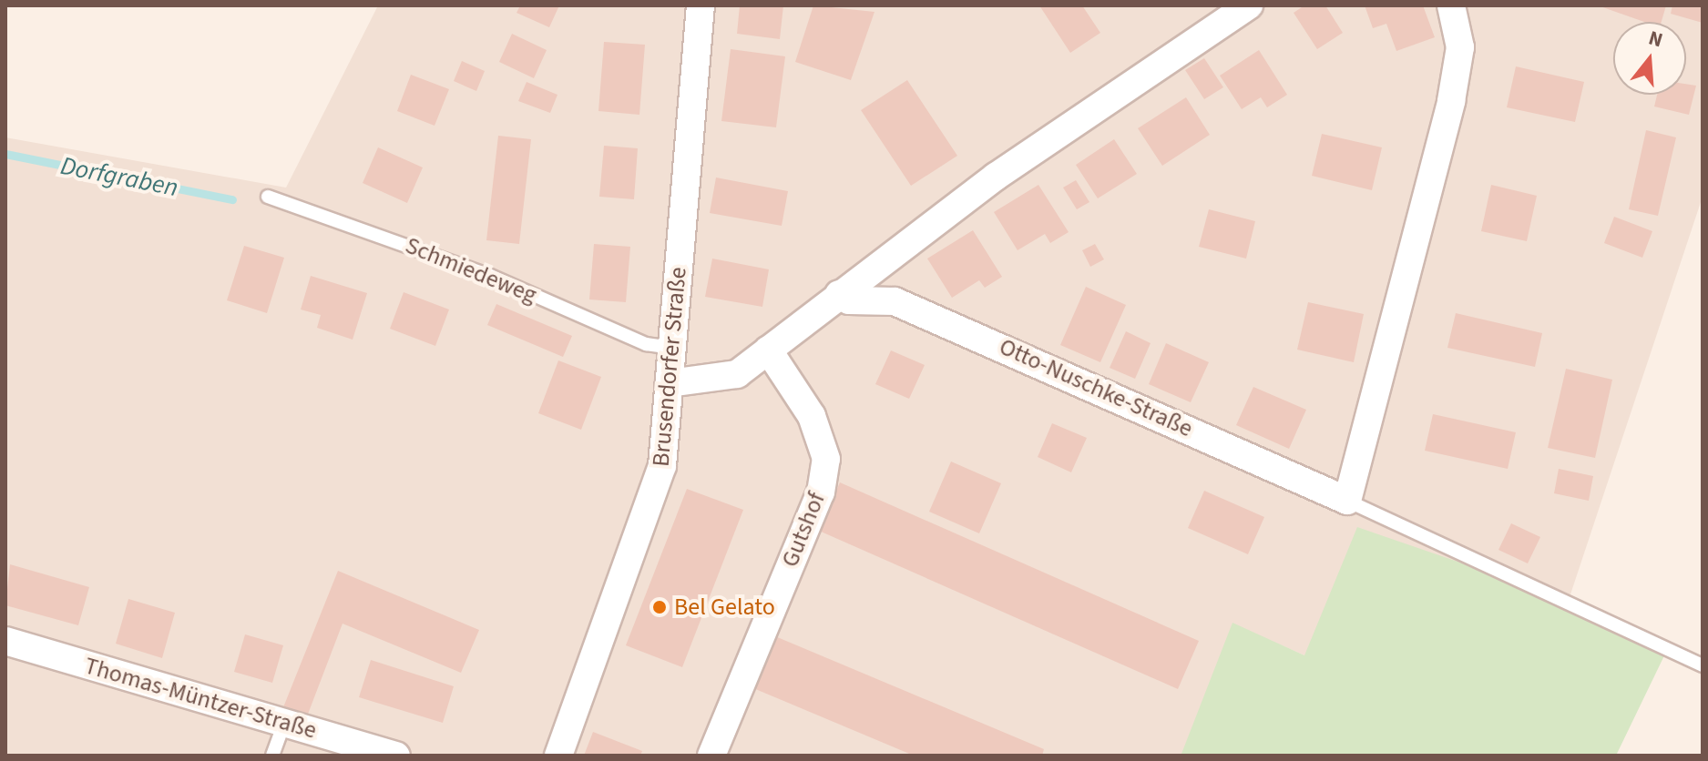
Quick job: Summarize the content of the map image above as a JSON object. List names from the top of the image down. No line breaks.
{"streets":{"street":["Brusendorfer Straße","Otto-Nuschke-Straße","Gutshof","Thomas-Müntzer-Straße"],"lane":["Schmiedeweg"]},"crossings":[["Schmiedeweg","Brusendorfer Straße"]],"water":["Dorfgraben"],"places":["Bel Gelato"],"north":"top"}
